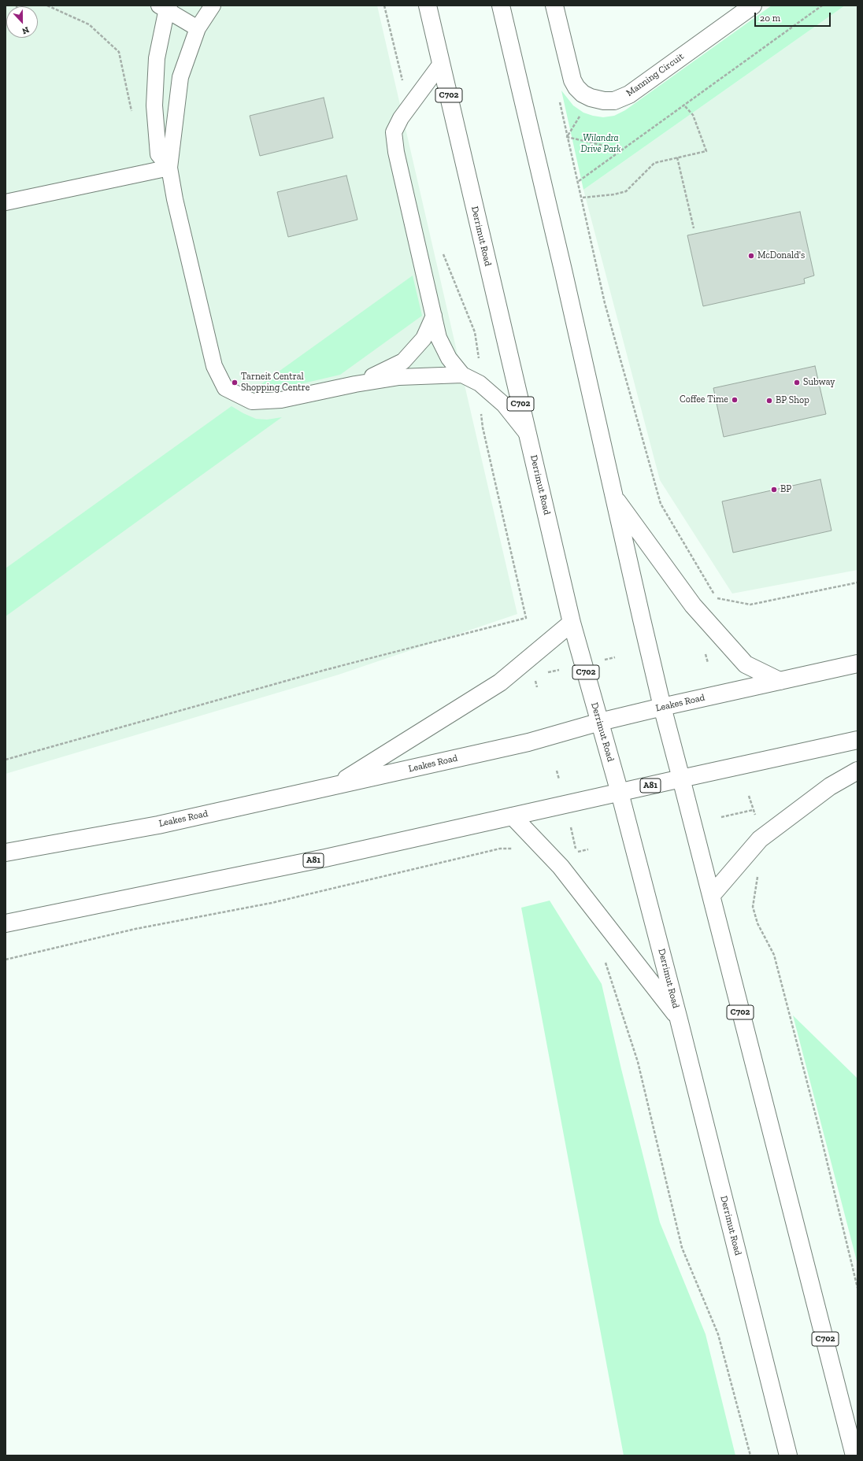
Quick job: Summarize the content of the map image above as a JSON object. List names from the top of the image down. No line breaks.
{"streets":{"main road":["Manning Circuit","C702","Derrimut Road","Leakes Road","A81"]},"crossings":[["C702","Leakes Road"],["C702","A81"],["Derrimut Road","Leakes Road"],["Derrimut Road","A81"]],"parks":["Wilandra Drive Park"],"places":["McDonald's","Tarneit Central Shopping Centre","Subway","Coffee Time","BP Shop","BP"],"scale_bar":"20 m","north":"bottom"}
